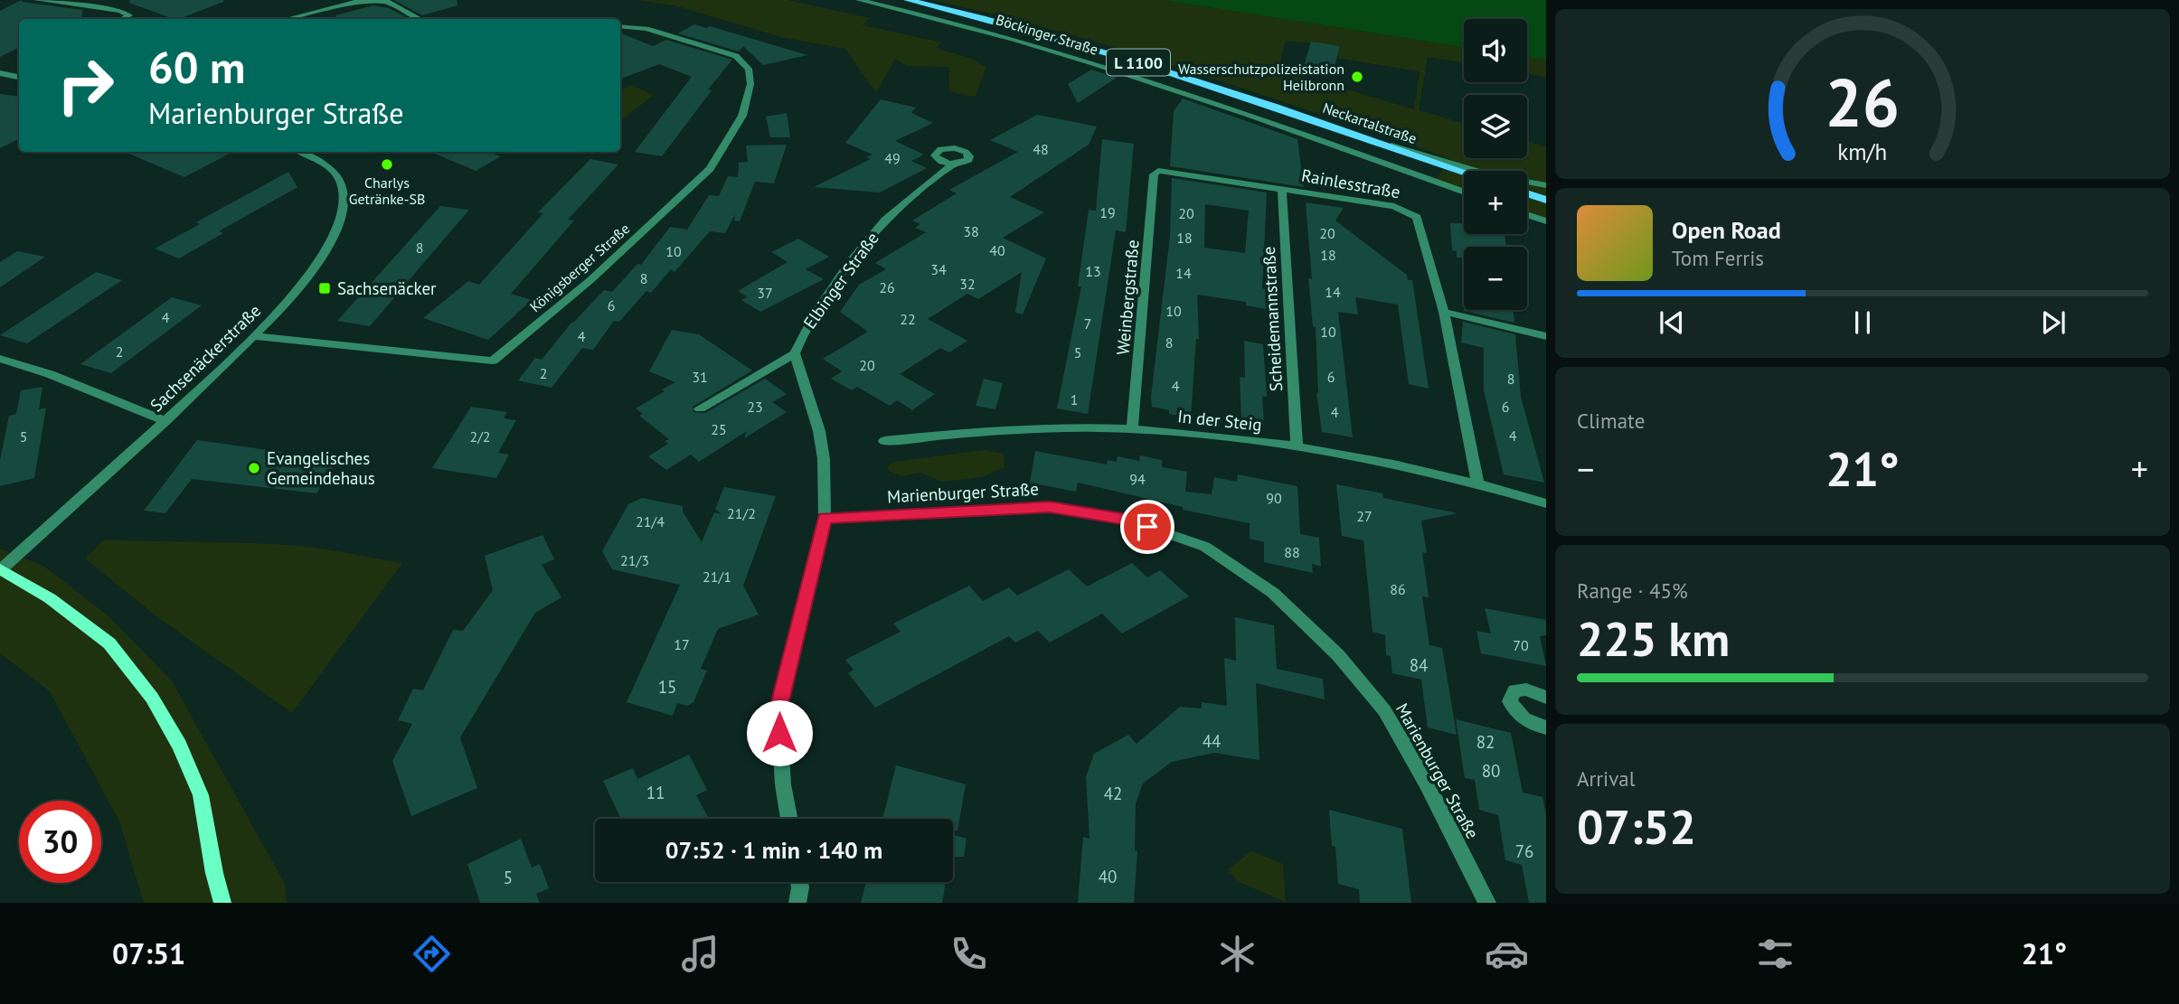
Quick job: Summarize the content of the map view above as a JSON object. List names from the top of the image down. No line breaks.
{"streets":{"main road":["L 1100","Neckartalstraße"],"street":["Böckinger Straße","Rainlesstraße","Königsberger Straße","Elbinger Straße","Weinbergstraße","Scheidemannstraße","Sachsenäckerstraße","In der Steig","Marienburger Straße"]},"crossings":[["Rainlesstraße","Weinbergstraße"],["Rainlesstraße","Scheidemannstraße"],["Rainlesstraße","In der Steig"],["Königsberger Straße","Sachsenäckerstraße"],["Weinbergstraße","In der Steig"],["Scheidemannstraße","In der Steig"]],"places":{"other":["Wasserschutzpolizeistation Heilbronn","Charlys Getränke-SB","Evangelisches Gemeindehaus"],"transit":["Sachsenäcker"]},"house_numbers":["48","49","19","20","38","20","18","8","40","10","18","34","13","14","8","32","26","14","37","6","10","4","22","7","10","4","8","2","5","20","2","31","6","8","4","1","23","6","4","25","4","5","2/2","94","90","21/2","27","21/4","88","21/3","21/1","86","17","70","84","15","44","82","80","11","42","76","40","5"],"page":{"map_buttons":["+","−"],"turn":["60 m","Marienburger Straße"],"song":["Open Road","Tom Ferris"],"tile":["Climate",["Range · 45%","225 km"],["Arrival","07:52"]],"heat":["−","21°","+"],"limit":"30","trip":"07:52 · 1 min · 140 m","tabs":["07:51","21°"],"gauge":["26","km/h"]}}
